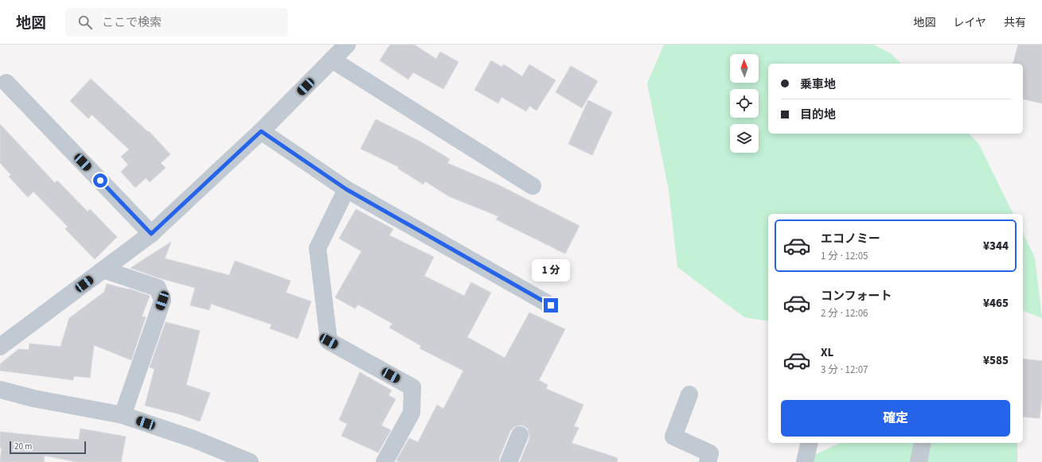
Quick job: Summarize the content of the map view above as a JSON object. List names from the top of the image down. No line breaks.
{"scale_bar":"20 m","north":"top","page":{"header":"地図","search":"ここで検索","nav":["地図","レイヤ","共有"],"banner":["乗車地","目的地"],"list":[{"name":"エコノミー","note":"1 分 · 12:05","value":"¥344"},{"name":"コンフォート","note":"2 分 · 12:06","value":"¥465"},{"name":"XL","note":"3 分 · 12:07","value":"¥585"}],"bubble":"1 分","buttons":"確定","scale":"20 m"}}
